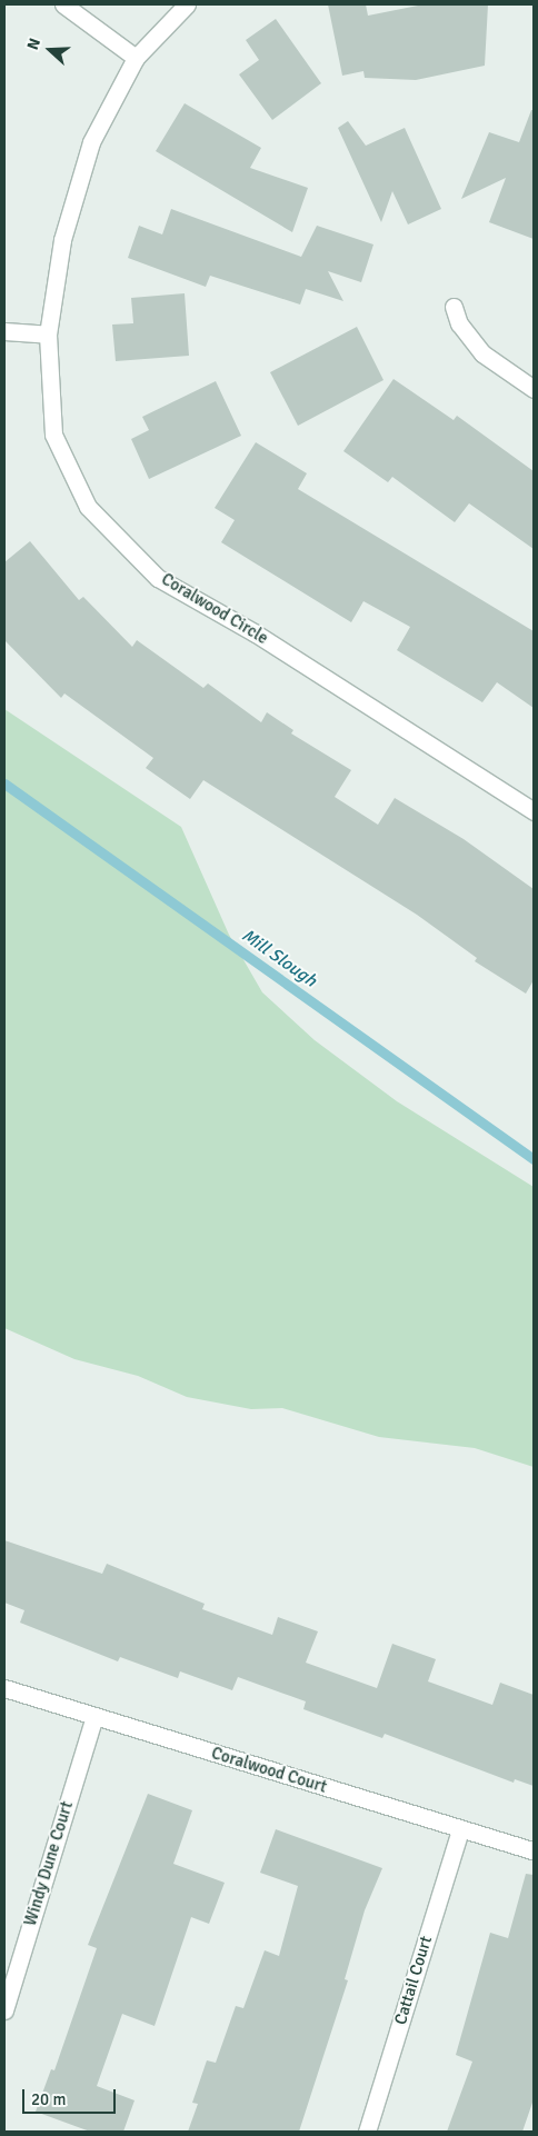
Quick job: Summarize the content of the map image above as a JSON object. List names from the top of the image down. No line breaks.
{"streets":{"street":["Coralwood Circle","Coralwood Court","Windy Dune Court","Cattail Court"]},"crossings":[["Coralwood Court","Windy Dune Court"],["Coralwood Court","Cattail Court"]],"water":["Mill Slough"],"scale_bar":"20 m","north":"left"}
